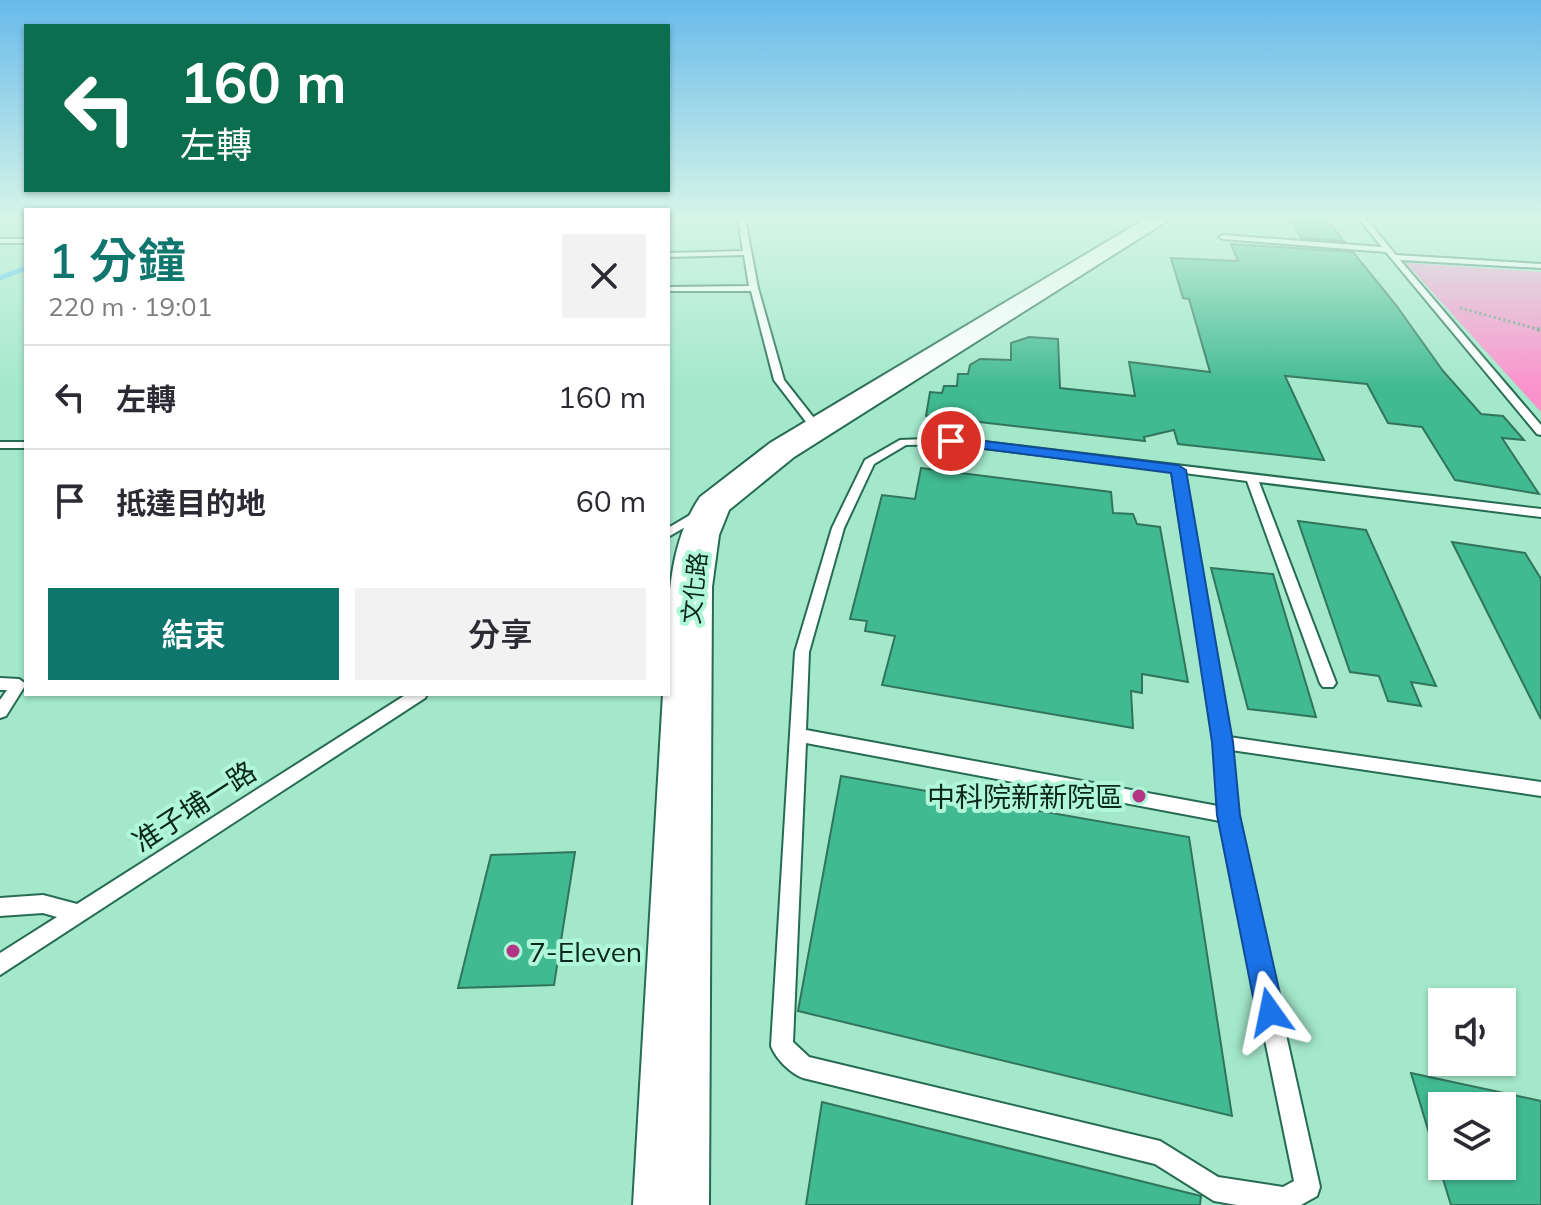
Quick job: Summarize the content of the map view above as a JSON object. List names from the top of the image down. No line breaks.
{"streets":{"main road":["文化路"],"lane":["准子埔一路"]},"places":["中科院新新院區","7-Eleven"],"page":{"turn":["160 m","左轉"],"heading":["1 分鐘","220 m · 19:01"],"list":[{"name":"左轉","value":"160 m"},{"name":"抵達目的地","value":"60 m"}],"buttons":["結束","分享"]}}
